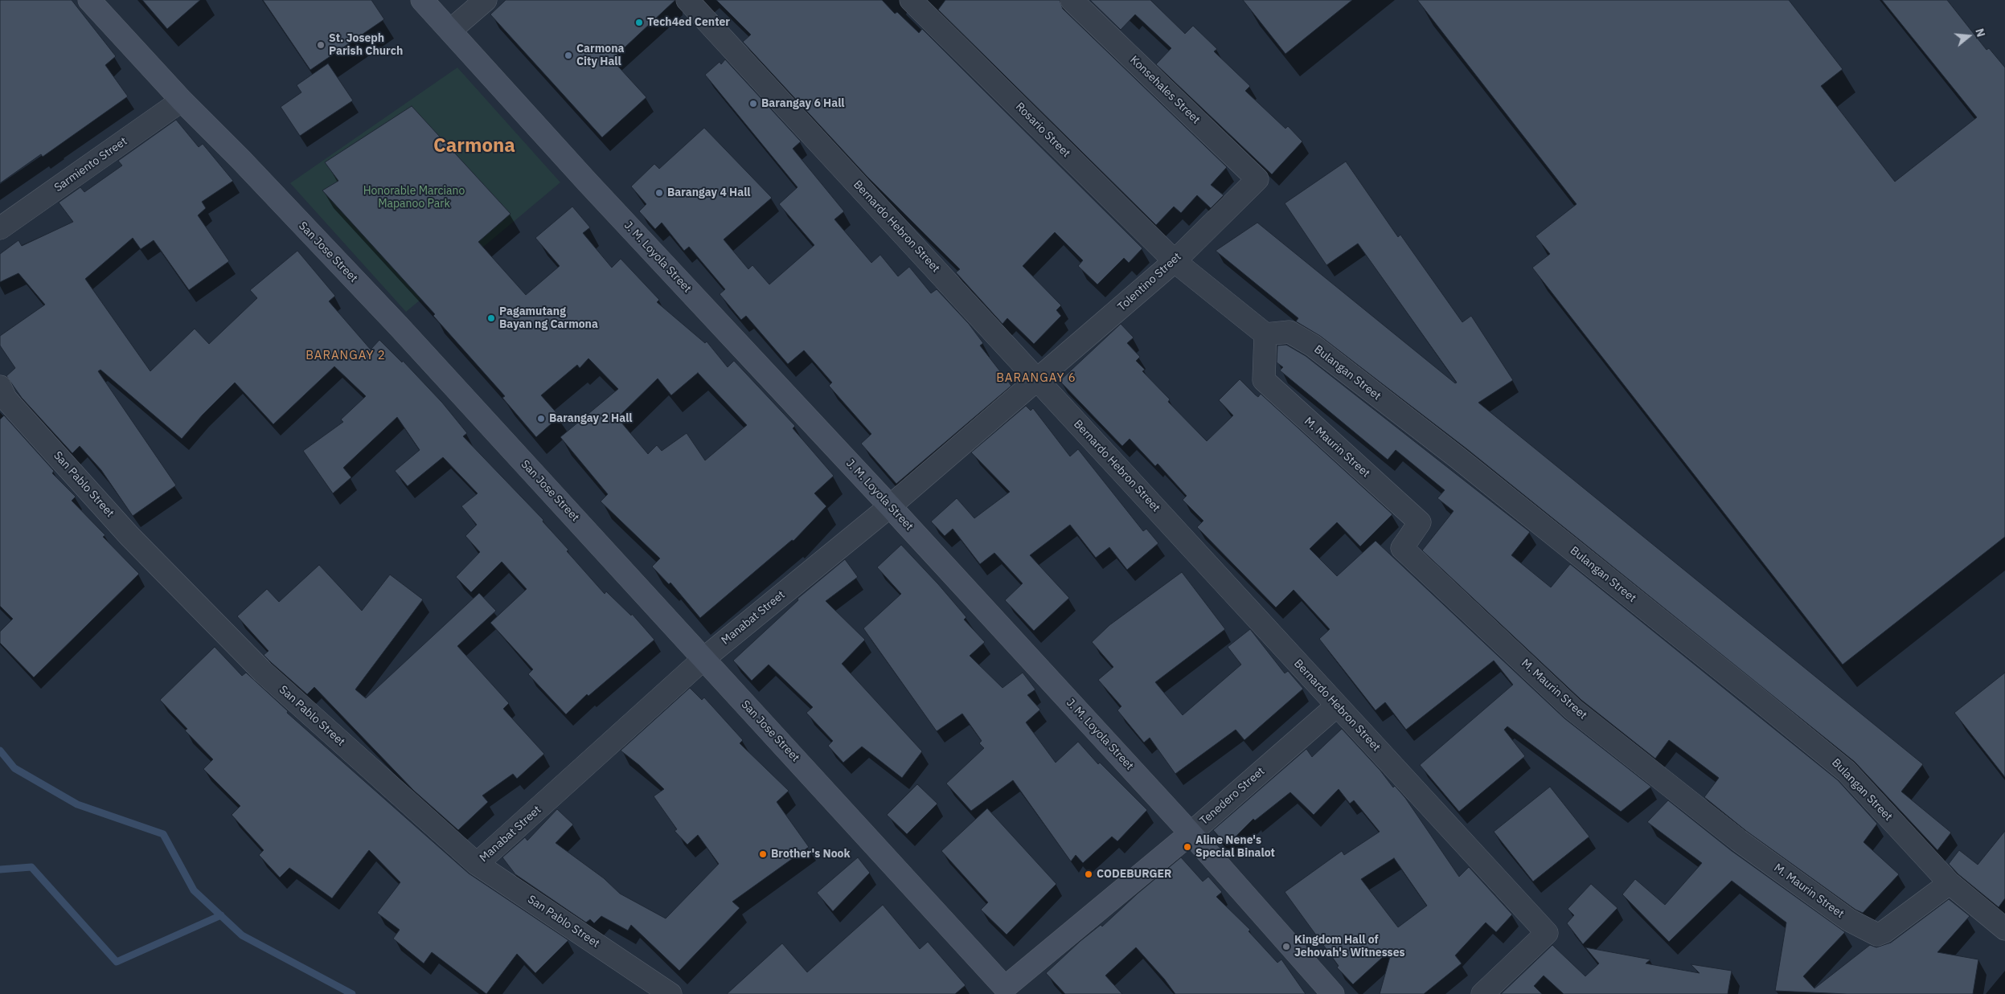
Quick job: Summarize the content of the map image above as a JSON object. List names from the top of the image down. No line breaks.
{"streets":{"main road":["San Jose Street","J. M. Loyola Street","Tenedero Street"],"street":["Konsehales Street","Rosario Street","Sarmiento Street","Bernardo Hebron Street","Tolentino Street","Bulangan Street","M. Maurin Street","San Pablo Street","Manabat Street"]},"crossings":[["Konsehales Street","Tolentino Street"],["Rosario Street","Tolentino Street"],["Sarmiento Street","San Jose Street"],["Bernardo Hebron Street","Tolentino Street"],["Bernardo Hebron Street","Manabat Street"],["Bernardo Hebron Street","Tenedero Street"],["San Jose Street","Manabat Street"],["San Jose Street","Tenedero Street"],["J. M. Loyola Street","Manabat Street"],["J. M. Loyola Street","Tenedero Street"],["Tolentino Street","Manabat Street"],["Bulangan Street","M. Maurin Street"],["San Pablo Street","Manabat Street"]],"districts":["Carmona","BARANGAY 2","BARANGAY 6"],"parks":["Honorable Marciano Mapanoo Park"],"places":["Tech4ed Center","St. Joseph Parish Church","Carmona City Hall","Barangay 6 Hall","Barangay 4 Hall","Pagamutang Bayan ng Carmona","Barangay 2 Hall","Aline Nene's Special Binalot","Brother's Nook","CODEBURGER","Kingdom Hall of Jehovah's Witnesses"],"north":"right"}
